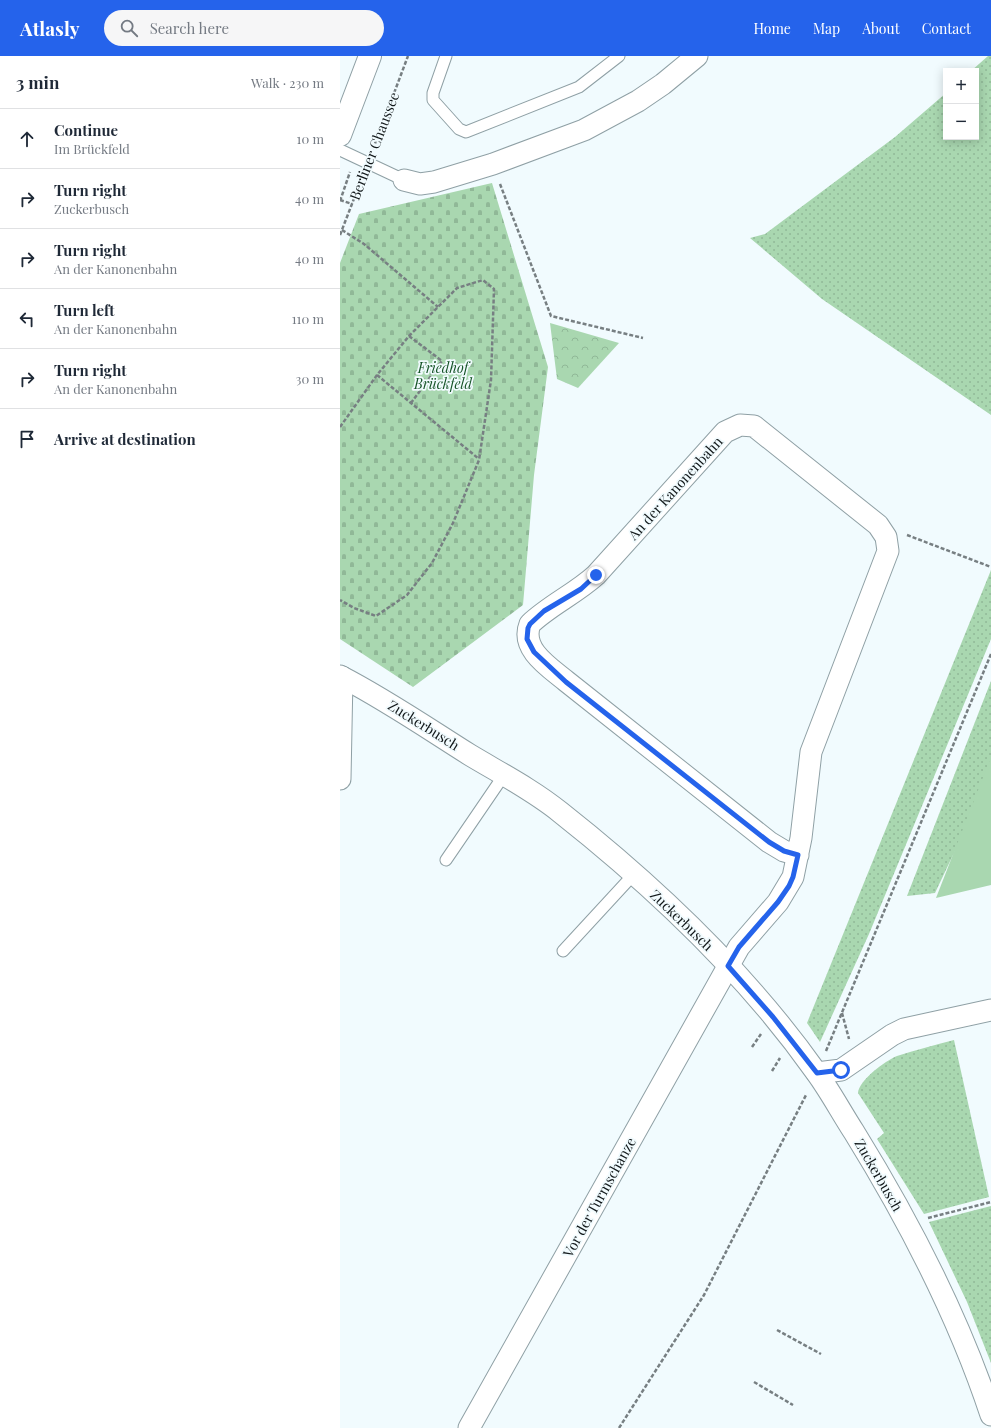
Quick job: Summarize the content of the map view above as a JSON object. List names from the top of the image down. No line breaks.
{"streets":{"street":["An der Kanonenbahn","Zuckerbusch","Vor der Turmschanze"],"path":["Berliner Chaussee"]},"crossings":[["Zuckerbusch","Vor der Turmschanze"]],"parks":["Friedhof Brückfeld"],"page":{"header":"Atlasly","search":"Search here","nav":["Home","Map","About","Contact"],"heading":["3 min","Walk · 230 m"],"map_buttons":["+","−"],"list":[["Continue","Im Brückfeld","10 m"],["Turn right","Zuckerbusch","40 m"],["Turn right","An der Kanonenbahn","40 m"],["Turn left","An der Kanonenbahn","110 m"],["Turn right","An der Kanonenbahn","30 m"],"Arrive at destination"]}}
